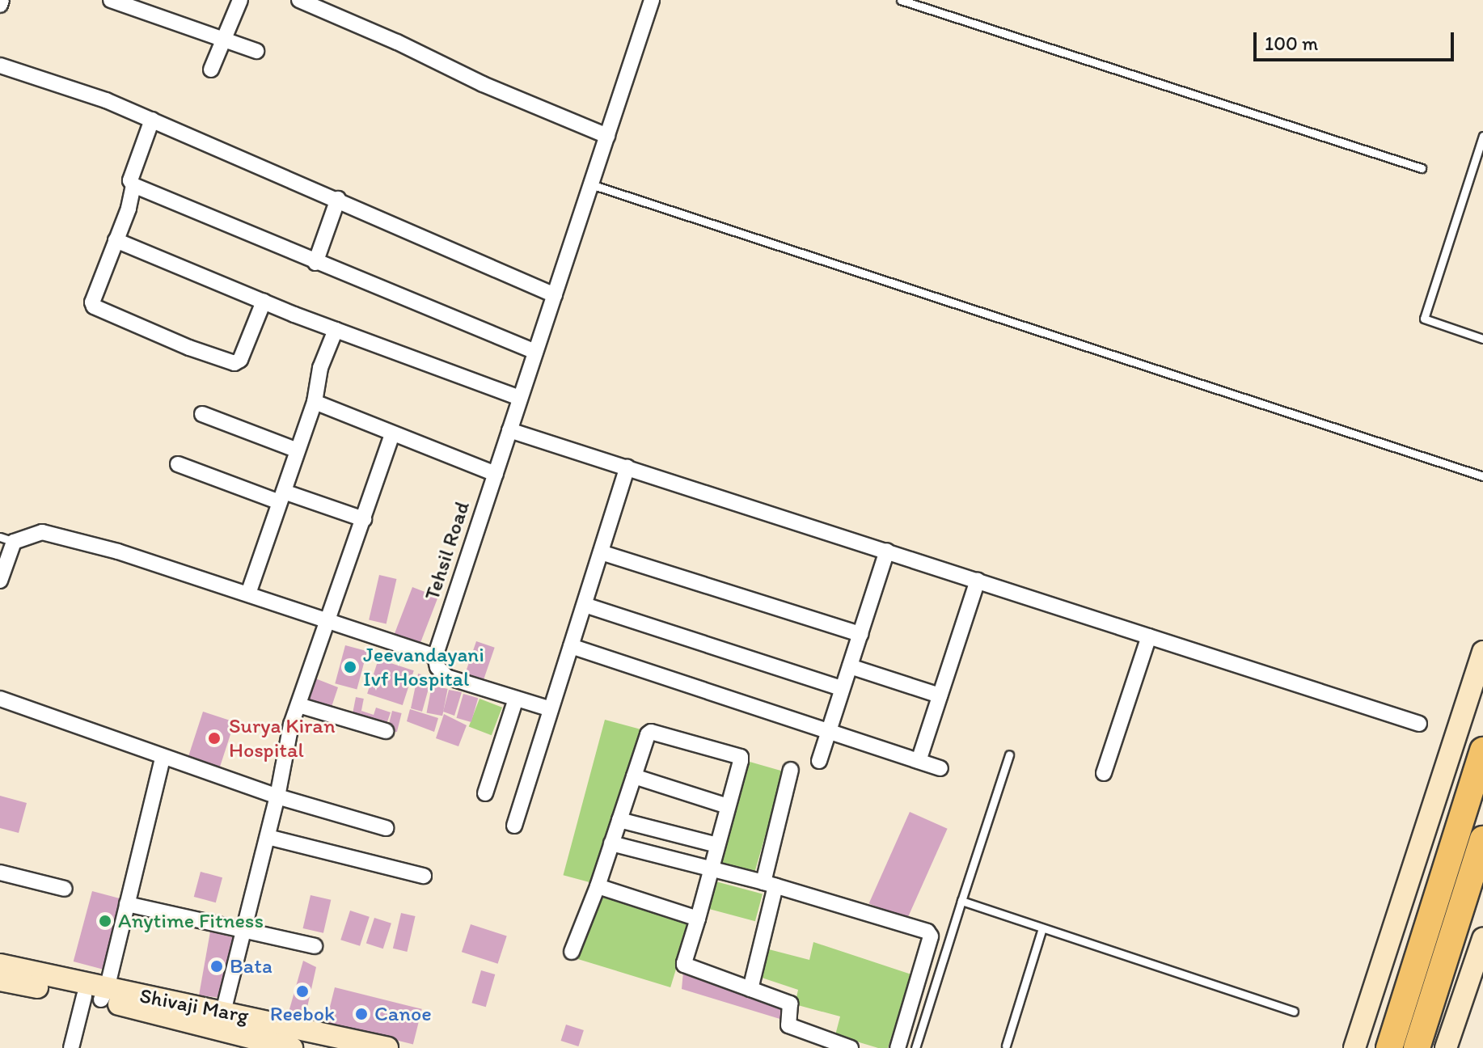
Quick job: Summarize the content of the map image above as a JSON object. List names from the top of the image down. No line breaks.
{"streets":{"main road":["Shivaji Marg"],"street":["Tehsil Road"]},"places":["Jeevandayani Ivf Hospital","Surya Kiran Hospital","Anytime Fitness","Bata","Reebok","Canoe"],"scale_bar":"100 m"}
